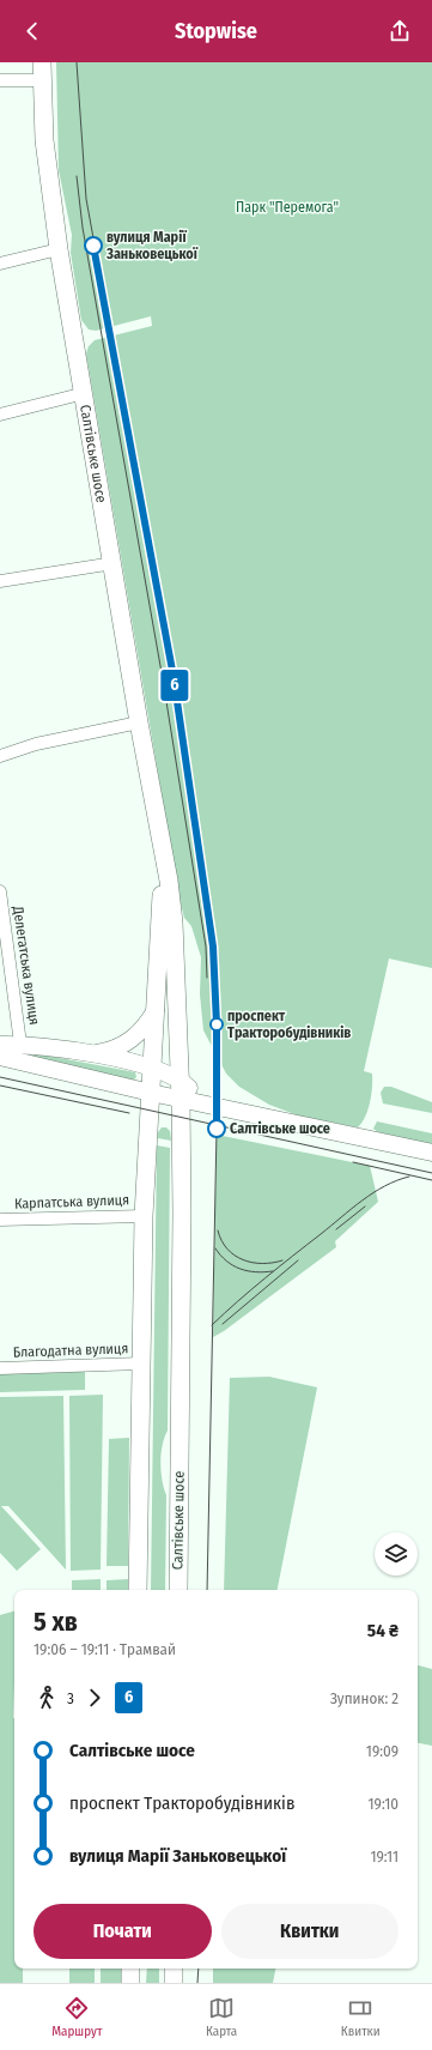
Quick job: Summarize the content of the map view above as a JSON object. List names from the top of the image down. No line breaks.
{"streets":{"main road":["Салтівське шосе"],"street":["Делегатська вулиця","Карпатська вулиця","Благодатна вулиця"]},"crossings":[["Салтівське шосе","Карпатська вулиця"],["Салтівське шосе","Благодатна вулиця"]],"parks":["Парк \"Перемога\""],"places":["вулиця Марії Заньковецької","проспект Тракторобудівників","Салтівське шосе"],"lines":["tram line 6"],"page":{"header":"Stopwise","on_map":"6","heading":["5 хв","19:06 – 19:11 · Трамвай","54 ₴"],"legs":["3","6","Зупинок: 2"],"list":[{"name":"Салтівське шосе","value":"19:09"},{"name":"проспект Тракторобудівників","value":"19:10"},{"name":"вулиця Марії Заньковецької","value":"19:11"}],"buttons":["Почати","Квитки"],"tabs":["Маршрут","Карта","Квитки"]}}
